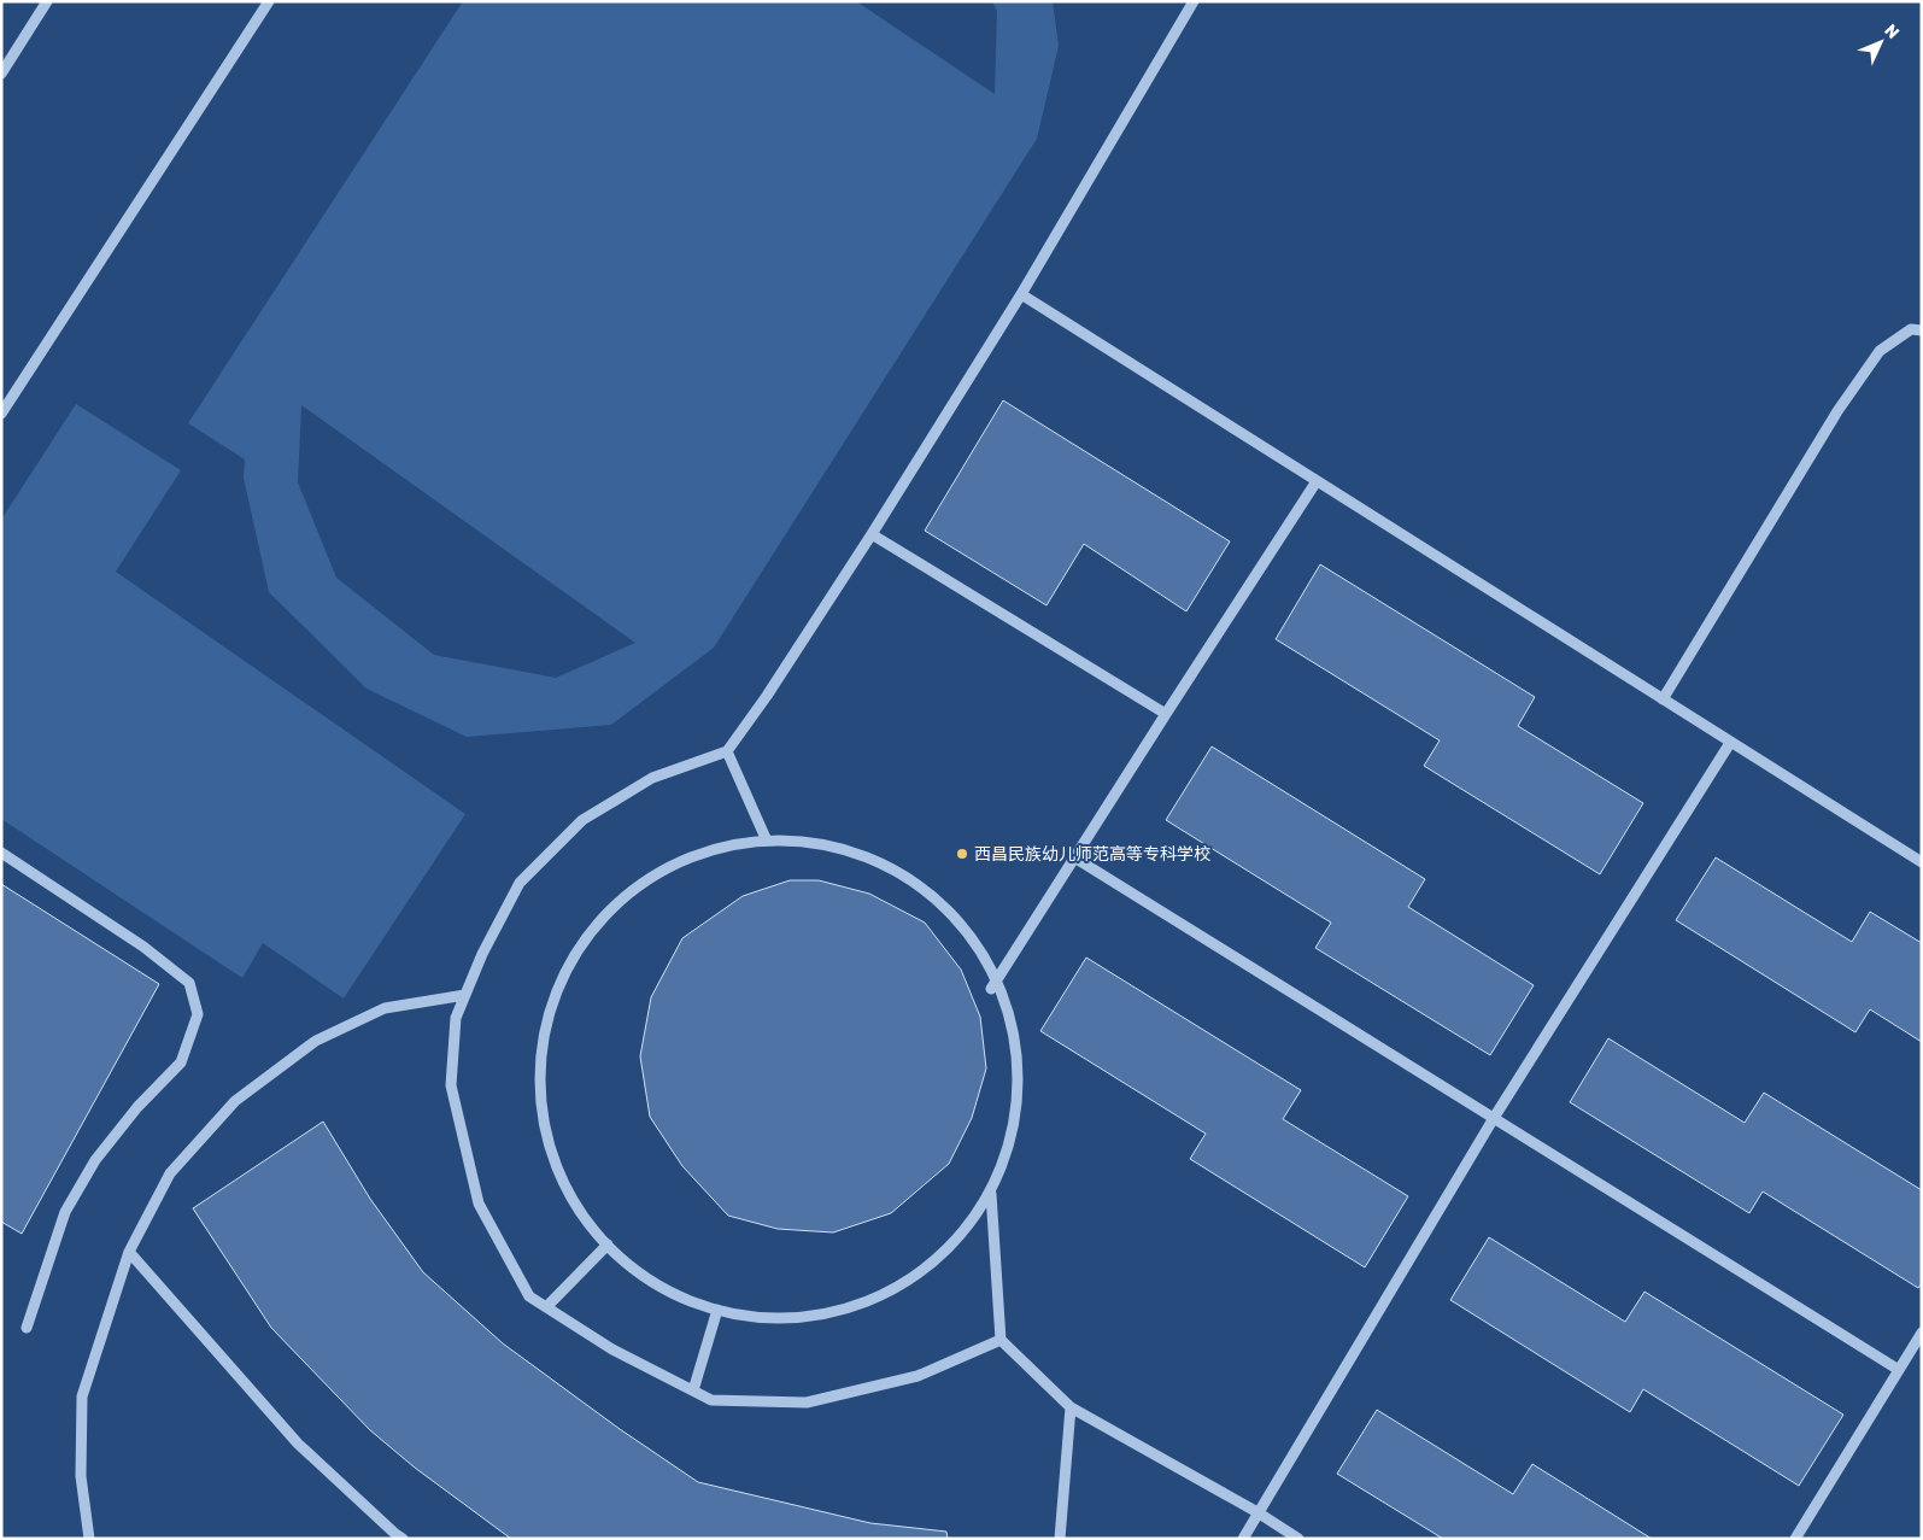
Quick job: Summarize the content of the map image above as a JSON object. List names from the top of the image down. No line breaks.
{"places":["西昌民族幼儿师范高等专科学校"],"north":"top right"}
